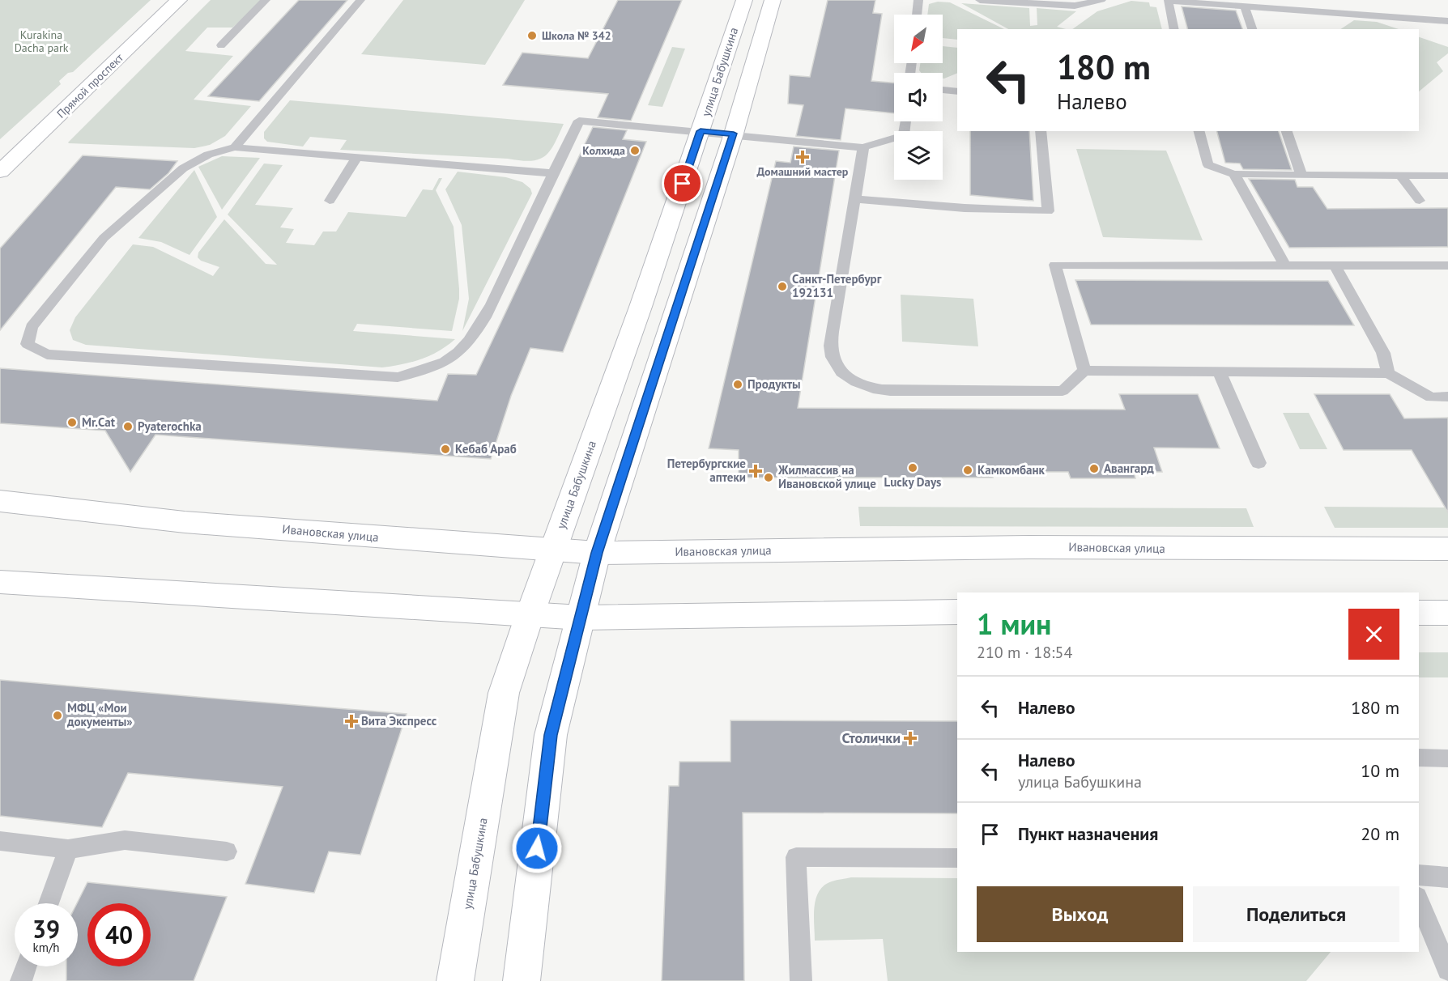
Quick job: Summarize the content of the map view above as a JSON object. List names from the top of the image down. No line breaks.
{"streets":{"main road":["улица Бабушкина","Прямой проспект","Ивановская улица"]},"crossings":[["улица Бабушкина","Ивановская улица"]],"parks":["Kurakina Dacha park"],"places":{"other":["Школа № 342","Колхида","Санкт-Петербург 192131","Продукты","Mr.Cat","Pyaterochka","Кебаб Араб","Lucky Days","Авангард","Камкомбанк","Жилмассив на Ивановской улице","МФЦ «Мои документы»"],"health":["Домашний мастер","Петербургские аптеки","Вита Экспресс","Столички"]},"north":"bottom left","page":{"turn":["180 m","Налево"],"heading":["1 мин","210 m · 18:54"],"list":[{"name":"Налево","value":"180 m"},{"name":"Налево","note":"улица Бабушкина","value":"10 m"},{"name":"Пункт назначения","value":"20 m"}],"buttons":["Выход","Поделиться"],"speed":"39 km/h","limit":"40"}}
